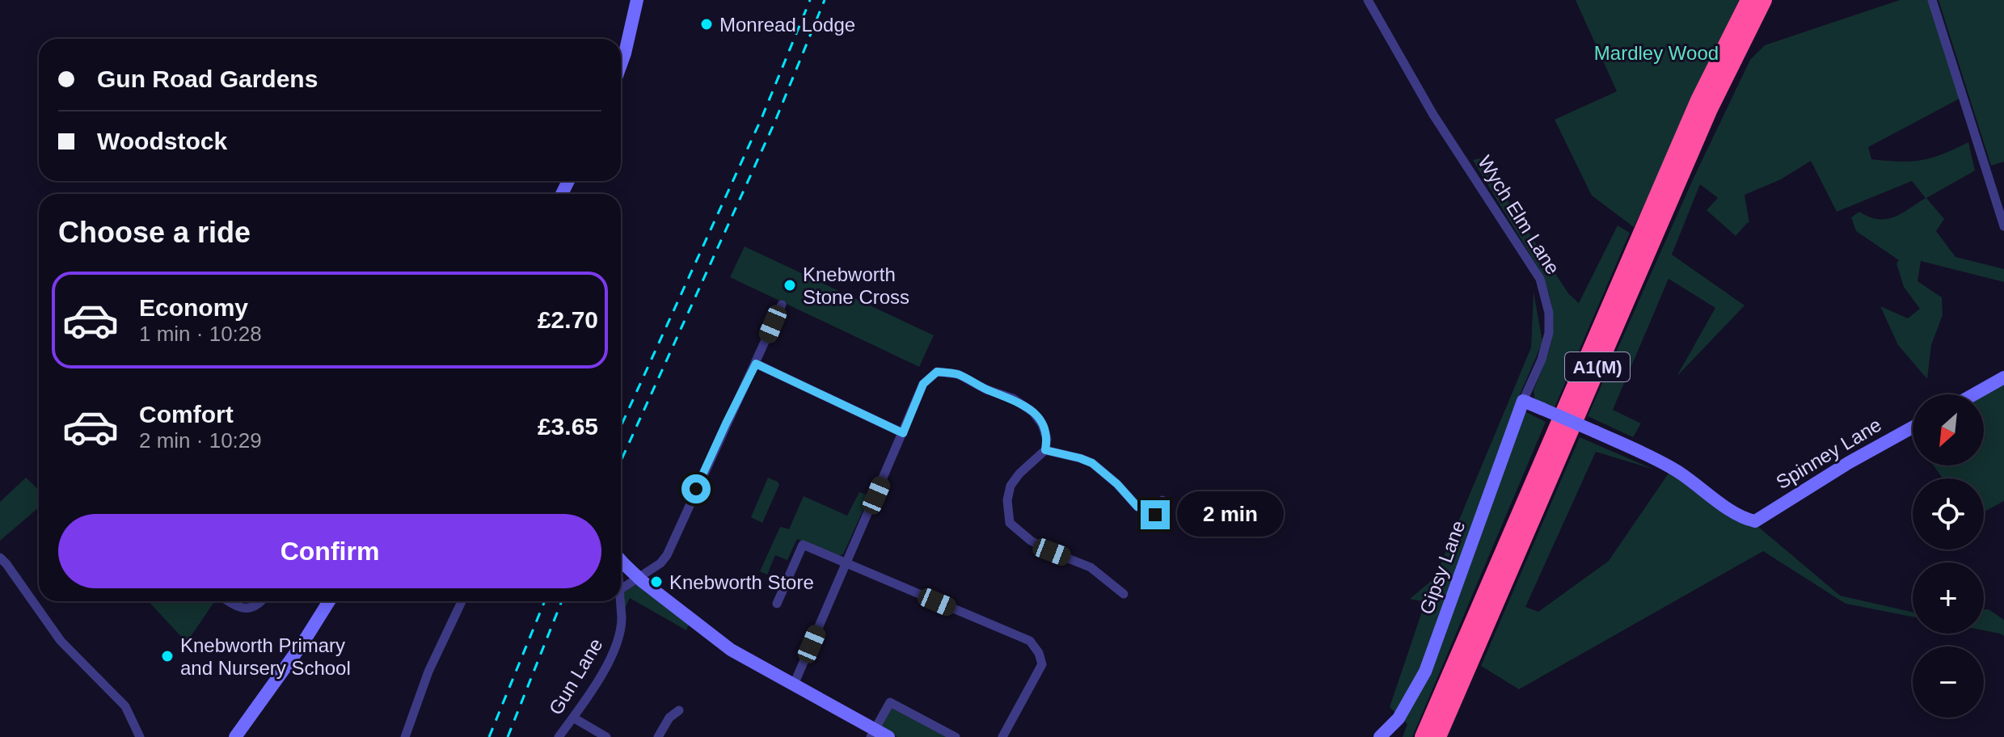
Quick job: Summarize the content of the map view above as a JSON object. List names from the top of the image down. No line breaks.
{"streets":{"highway":["A1(M)"],"street":["Wych Elm Lane","Spinney Lane","Gipsy Lane","Gun Lane"]},"crossings":[["Wych Elm Lane","Spinney Lane"],["Wych Elm Lane","Gipsy Lane"],["Spinney Lane","Gipsy Lane"]],"parks":["Mardley Wood"],"places":["Monread Lodge","Knebworth Stone Cross","Knebworth Store","Knebworth Primary and Nursery School"],"north":"bottom left","page":{"banner":["Gun Road Gardens","Woodstock"],"heading":"Choose a ride","list":[{"name":"Economy","note":"1 min · 10:28","value":"£2.70"},{"name":"Comfort","note":"2 min · 10:29","value":"£3.65"}],"map_buttons":["+","−"],"bubble":"2 min","buttons":"Confirm"}}
